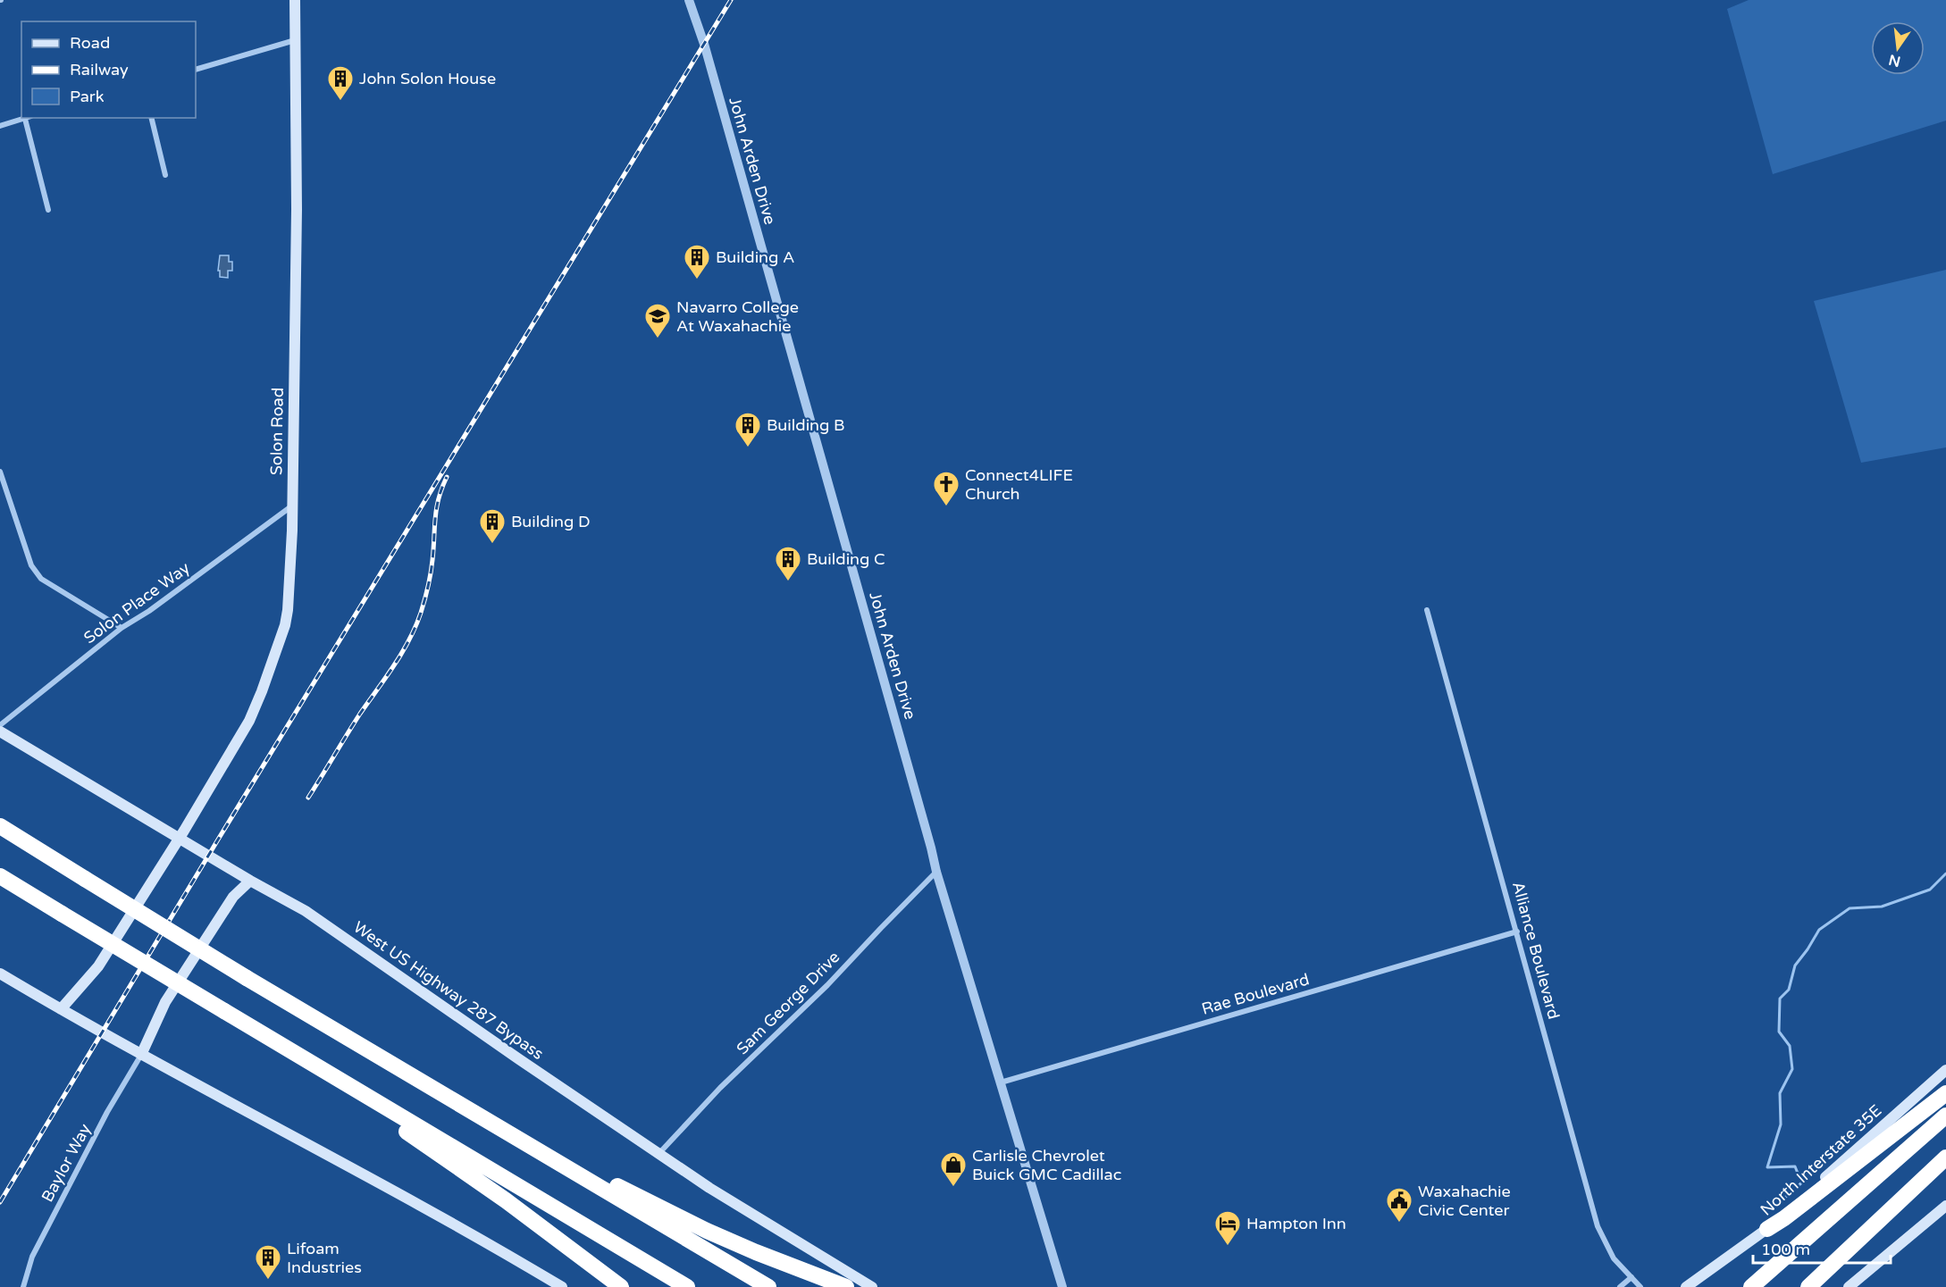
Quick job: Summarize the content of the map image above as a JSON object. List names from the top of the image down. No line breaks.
{"streets":{"main road":["Solon Road","West US Highway 287 Bypass","North Interstate 35E"],"street":["John Arden Drive","Solon Place Way","Alliance Boulevard","Rae Boulevard","Sam George Drive","Baylor Way"]},"crossings":[["John Arden Drive","Rae Boulevard"],["John Arden Drive","Sam George Drive"],["Solon Road","Solon Place Way"],["Solon Road","West US Highway 287 Bypass"],["Alliance Boulevard","Rae Boulevard"],["West US Highway 287 Bypass","Sam George Drive"]],"places":{"building":["John Solon House","Building A","Building B","Building D","Building C","Lifoam Industries"],"school or university":["Navarro College At Waxahachie"],"church":["Connect4LIFE Church"],"shop":["Carlisle Chevrolet Buick GMC Cadillac"],"public building":["Waxahachie Civic Center"],"hotel":["Hampton Inn"]},"legend":["Road","Railway","Park"],"scale_bar":"100 m","north":"bottom"}
